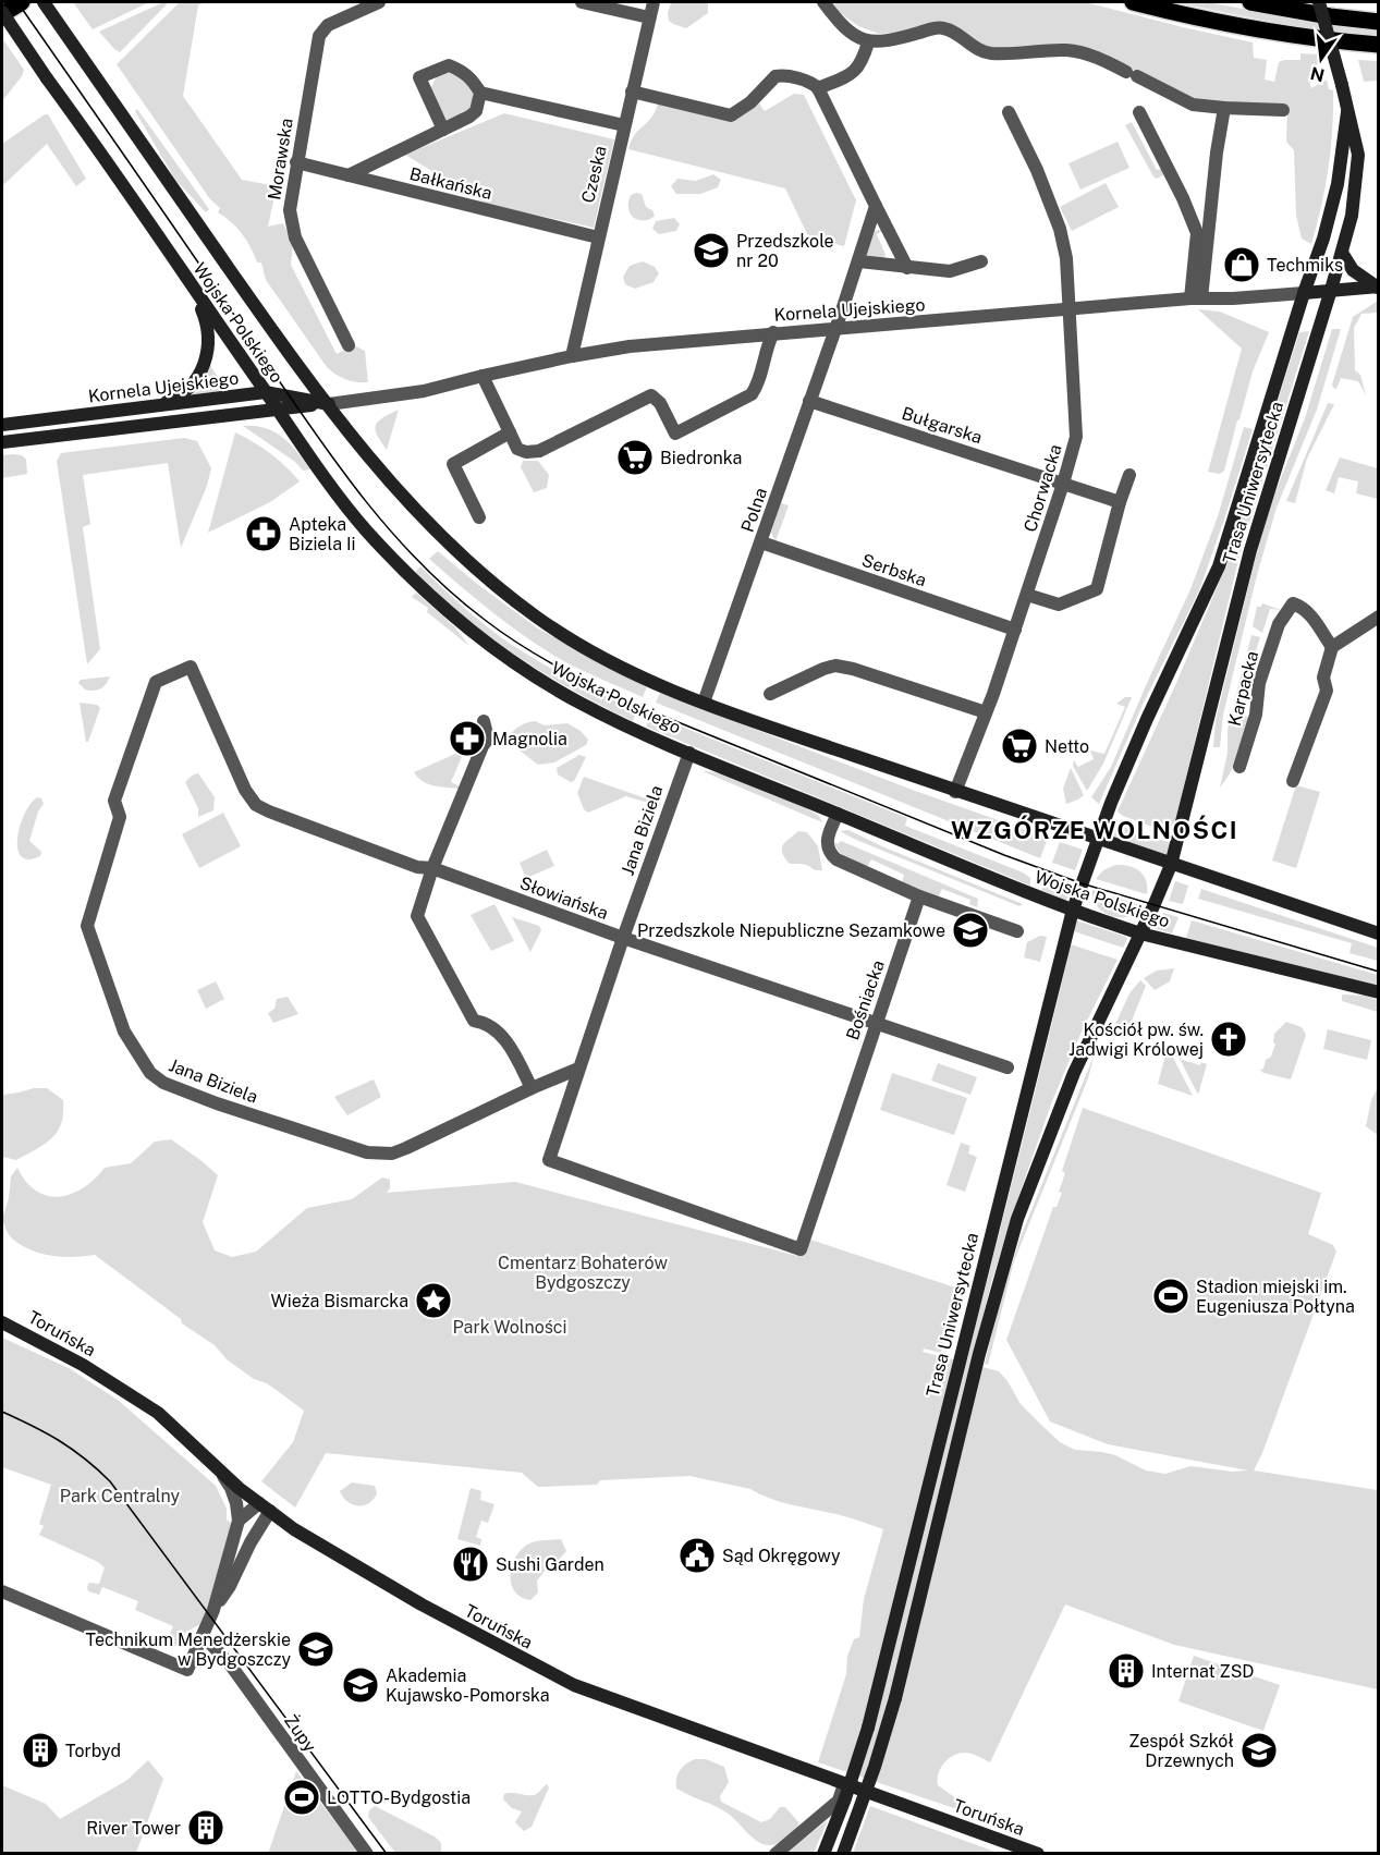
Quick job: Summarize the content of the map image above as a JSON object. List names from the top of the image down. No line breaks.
{"streets":{"street":["Morawska","Czeska","Bałkańska","Kornela Ujejskiego","Wojska Polskiego","Bułgarska","Trasa Uniwersytecka","Chorwacka","Polna","Serbska","Karpacka","Jana Biziela","Słowiańska","Bośniacka","Toruńska","Żupy"]},"crossings":[["Morawska","Bałkańska"],["Czeska","Bałkańska"],["Czeska","Kornela Ujejskiego"],["Kornela Ujejskiego","Wojska Polskiego"],["Kornela Ujejskiego","Trasa Uniwersytecka"],["Kornela Ujejskiego","Chorwacka"],["Kornela Ujejskiego","Polna"],["Wojska Polskiego","Trasa Uniwersytecka"],["Wojska Polskiego","Chorwacka"],["Wojska Polskiego","Polna"],["Wojska Polskiego","Jana Biziela"],["Bułgarska","Chorwacka"],["Bułgarska","Polna"],["Chorwacka","Serbska"],["Polna","Serbska"],["Jana Biziela","Słowiańska"],["Jana Biziela","Bośniacka"],["Słowiańska","Bośniacka"]],"districts":["WZGÓRZE WOLNOŚCI"],"parks":["Cmentarz Bohaterów Bydgoszczy","Park Wolności","Park Centralny"],"places":{"school or university":["Przedszkole nr 20","Przedszkole Niepubliczne Sezamkowe","Technikum Menedżerskie w Bydgoszczy","Akademia Kujawsko-Pomorska","Zespół Szkół Drzewnych"],"shop":["Techmiks"],"supermarket":["Biedronka","Netto"],"pharmacy":["Apteka Biziela Ii","Magnolia"],"church":["Kościół pw. św. Jadwigi Królowej"],"sports":["Stadion miejski im. Eugeniusza Połtyna","LOTTO-Bydgostia"],"place":["Wieża Bismarcka"],"public building":["Sąd Okręgowy"],"restaurant":["Sushi Garden"],"building":["Internat ZSD","Torbyd","River Tower"]},"north":"bottom"}
